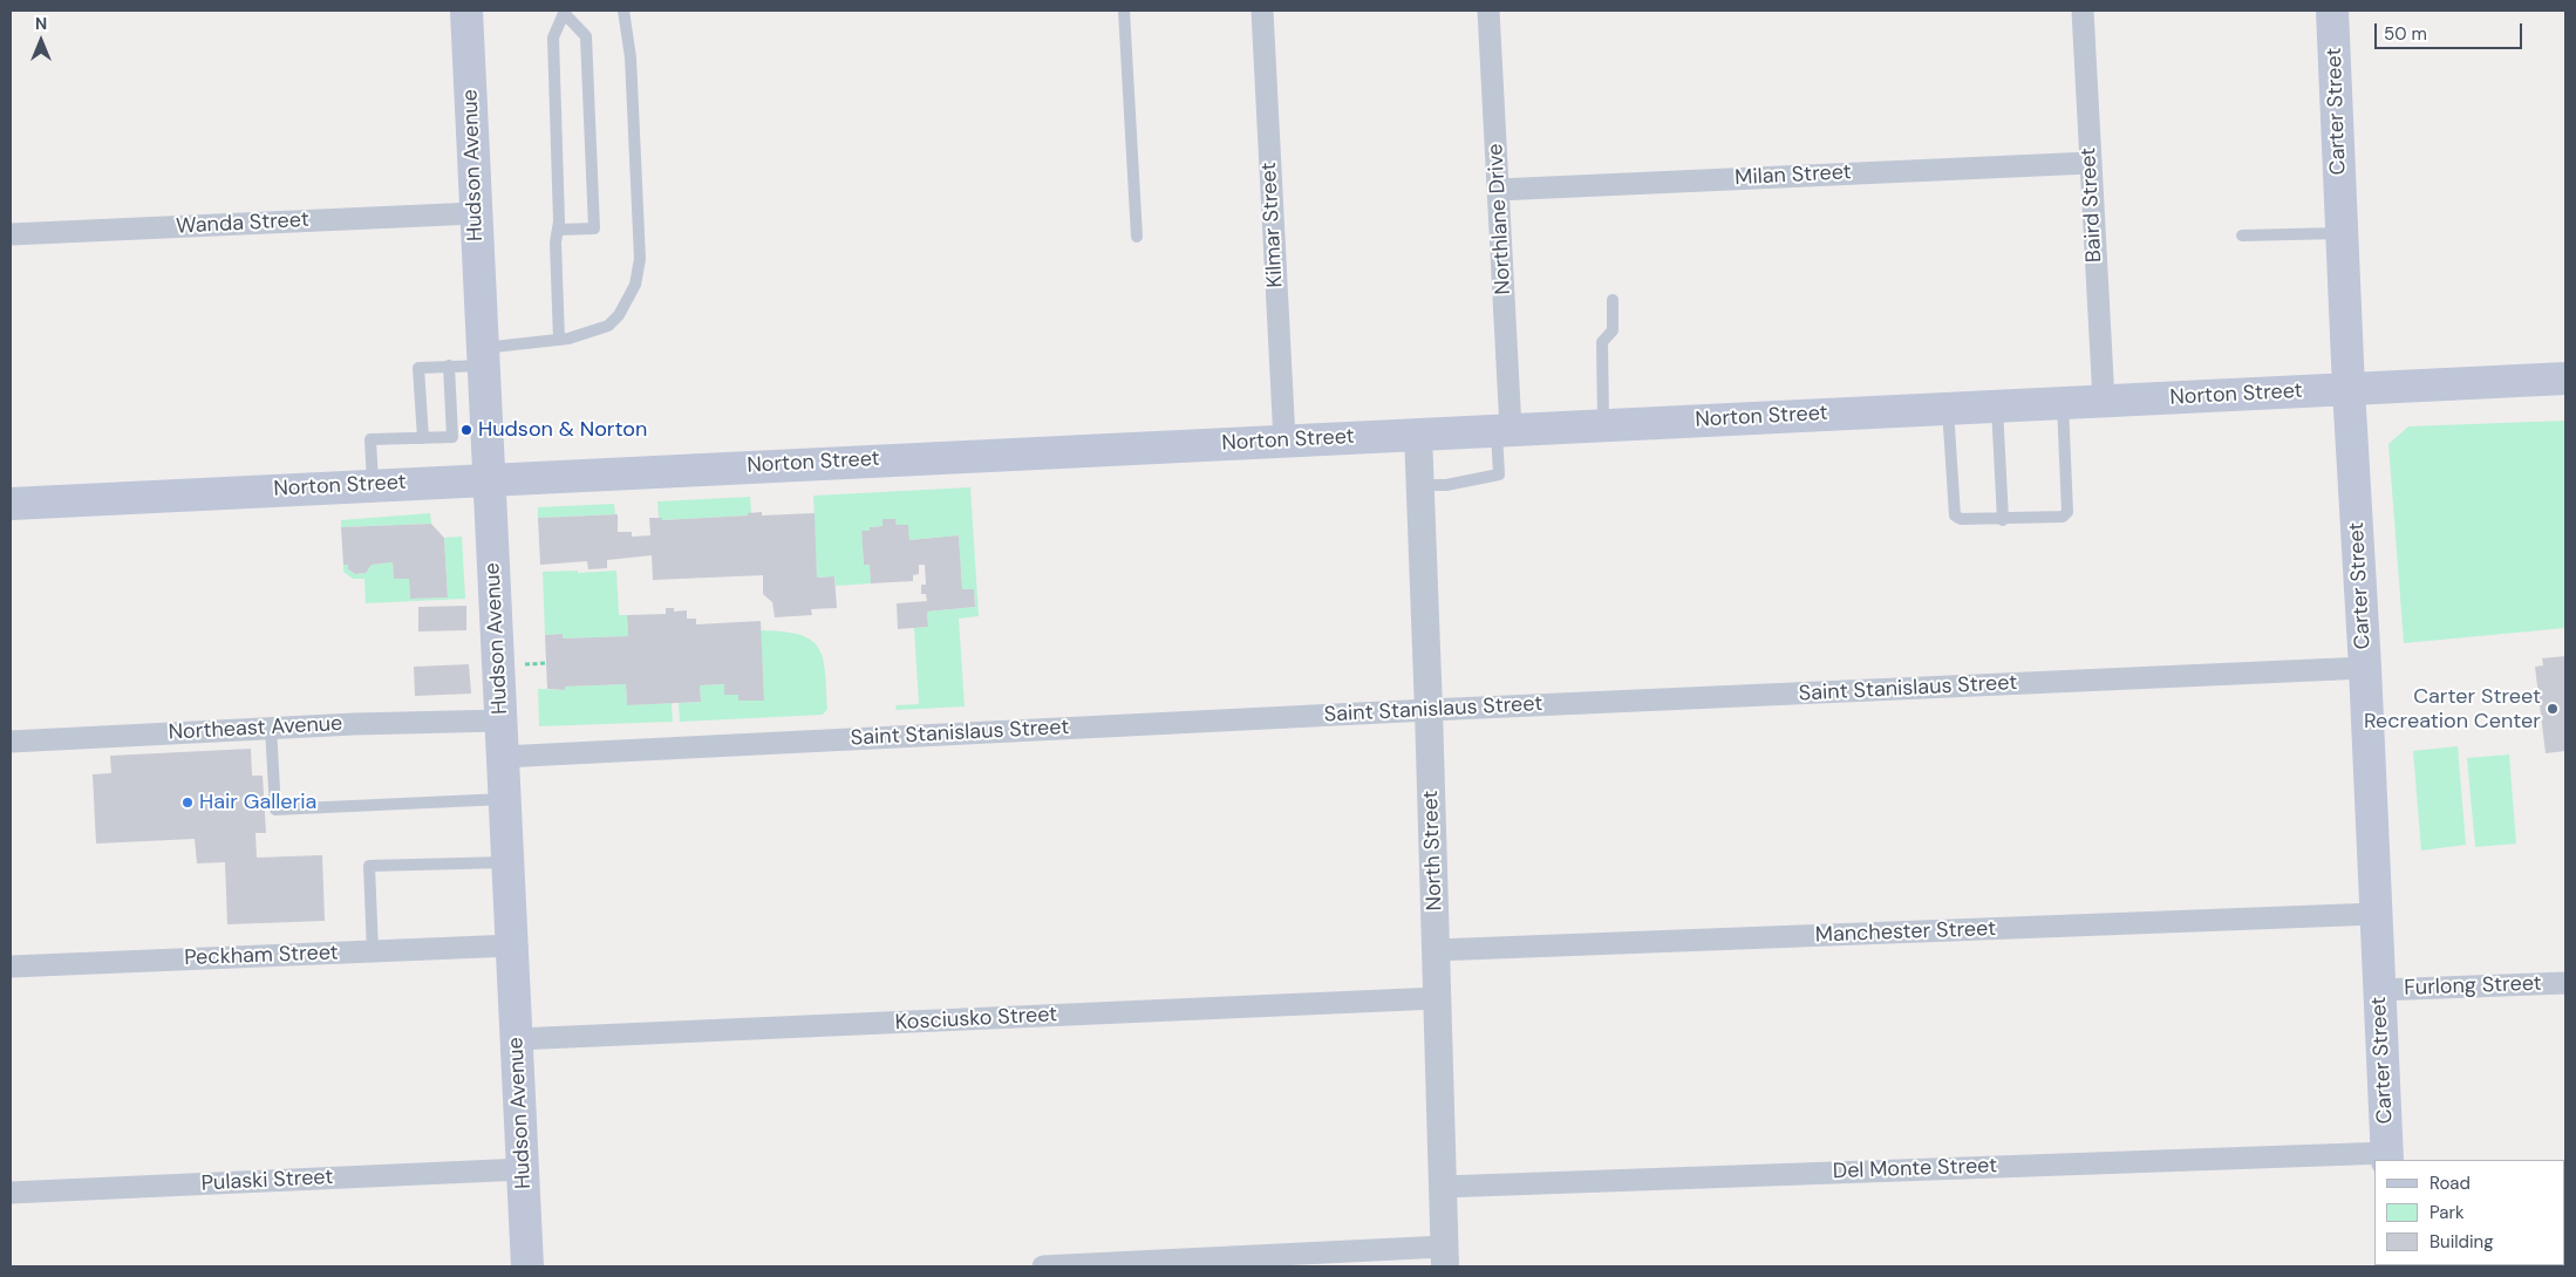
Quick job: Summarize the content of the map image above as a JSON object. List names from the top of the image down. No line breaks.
{"streets":{"main road":["Carter Street","Hudson Avenue","Norton Street"],"street":["Milan Street","Baird Street","Northlane Drive","Wanda Street","Kilmar Street","Saint Stanislaus Street","Northeast Avenue","North Street","Manchester Street","Peckham Street","Furlong Street","Kosciusko Street","Del Monte Street","Pulaski Street"]},"crossings":[["Carter Street","Norton Street"],["Carter Street","Saint Stanislaus Street"],["Carter Street","Manchester Street"],["Carter Street","Furlong Street"],["Carter Street","Del Monte Street"],["Hudson Avenue","Wanda Street"],["Hudson Avenue","Norton Street"],["Hudson Avenue","Saint Stanislaus Street"],["Hudson Avenue","Northeast Avenue"],["Hudson Avenue","Peckham Street"],["Hudson Avenue","Kosciusko Street"],["Hudson Avenue","Pulaski Street"],["Milan Street","Baird Street"],["Milan Street","Northlane Drive"],["Baird Street","Norton Street"],["Northlane Drive","Norton Street"],["Kilmar Street","Norton Street"],["Norton Street","North Street"],["Saint Stanislaus Street","North Street"],["North Street","Manchester Street"],["North Street","Kosciusko Street"],["North Street","Del Monte Street"]],"places":["Hudson & Norton","Carter Street Recreation Center","Hair Galleria"],"legend":["Road","Park","Building"],"scale_bar":"50 m","north":"top"}
